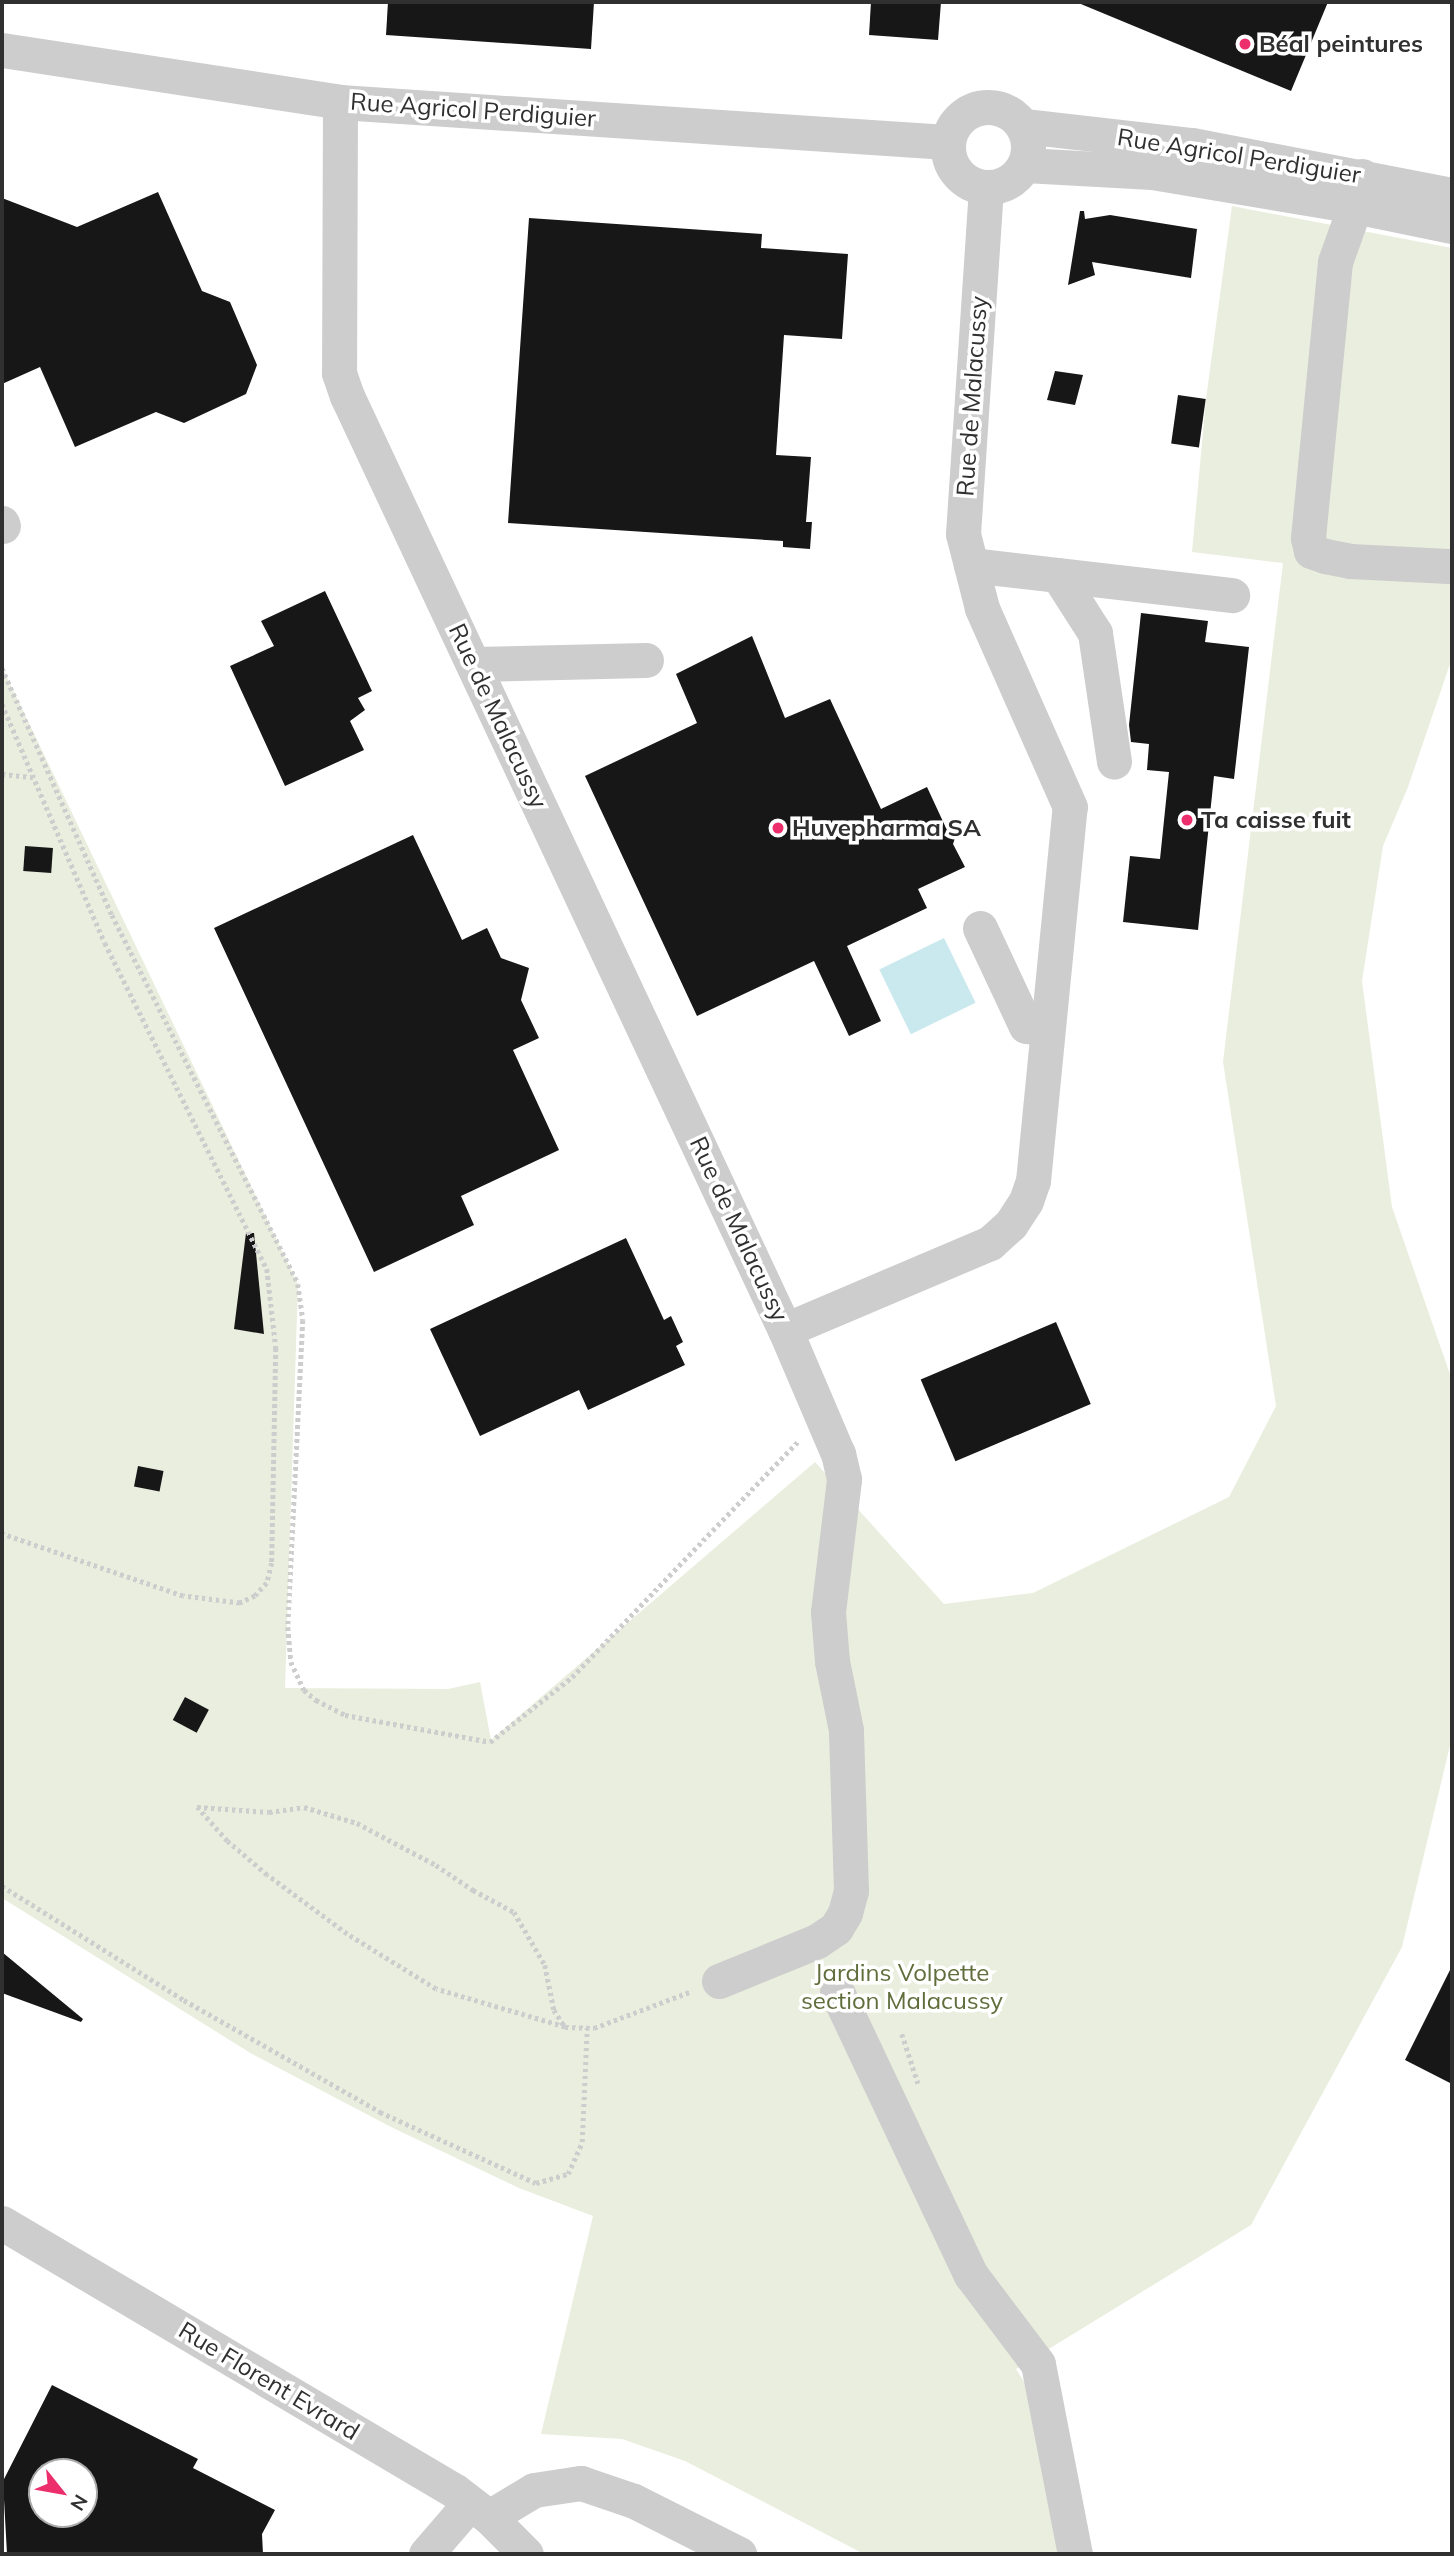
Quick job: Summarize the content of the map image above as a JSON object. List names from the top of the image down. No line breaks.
{"streets":{"street":["Rue Agricol Perdiguier","Rue de Malacussy","Rue Florent Evrard"]},"crossings":[["Rue Agricol Perdiguier","Rue de Malacussy"]],"parks":["Jardins Volpette section Malacussy"],"places":["Béal peintures","Ta caisse fuit","Huvepharma SA"],"north":"bottom right"}
